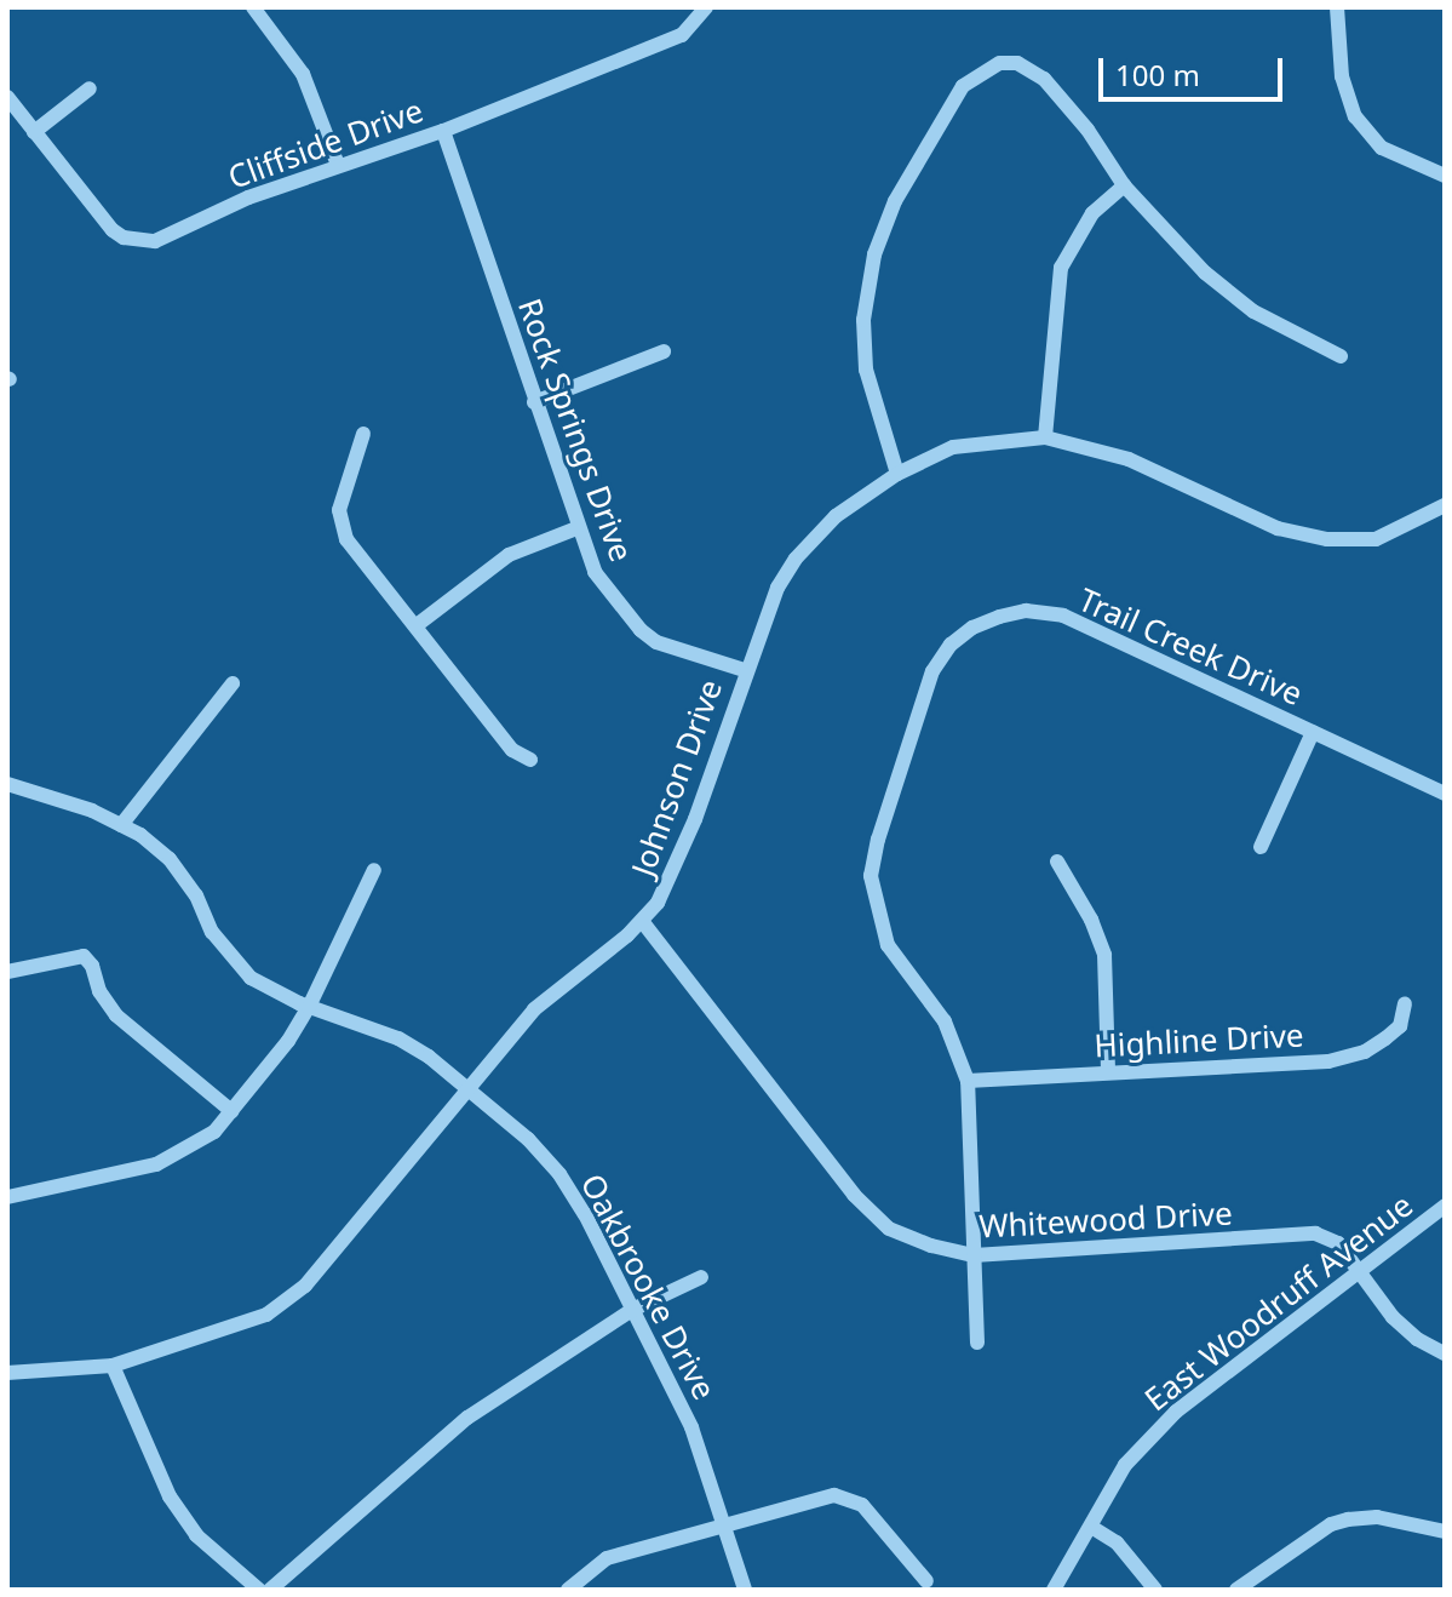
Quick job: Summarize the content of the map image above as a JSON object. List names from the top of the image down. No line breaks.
{"streets":{"street":["Cliffside Drive","Rock Springs Drive","Trail Creek Drive","Johnson Drive","Highline Drive","Whitewood Drive","Oakbrooke Drive","East Woodruff Avenue"]},"crossings":[["Cliffside Drive","Rock Springs Drive"],["Rock Springs Drive","Johnson Drive"],["Trail Creek Drive","Highline Drive"],["Trail Creek Drive","Whitewood Drive"],["Johnson Drive","Whitewood Drive"],["Johnson Drive","Oakbrooke Drive"],["Whitewood Drive","East Woodruff Avenue"]],"scale_bar":"100 m"}
